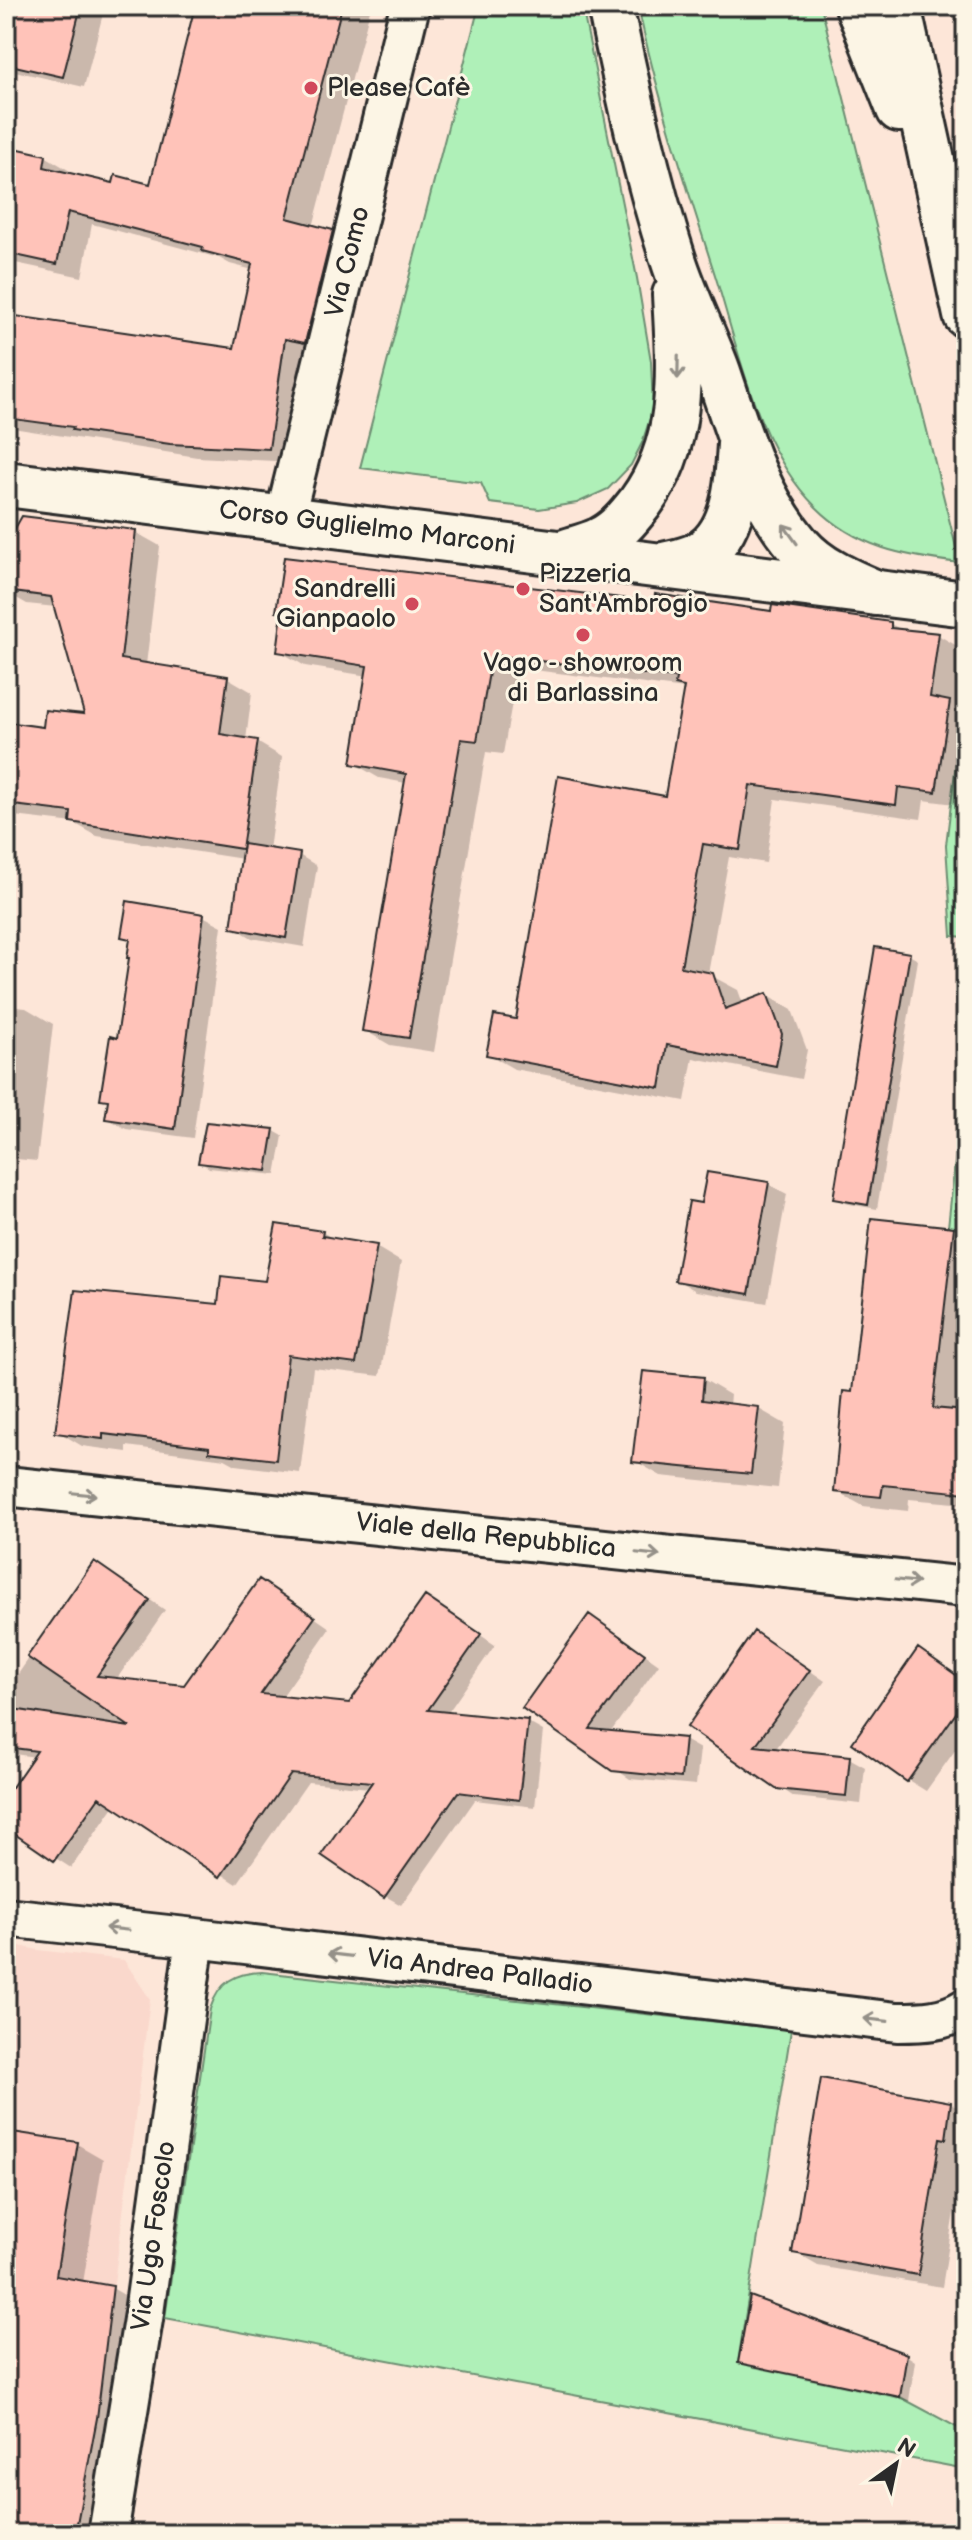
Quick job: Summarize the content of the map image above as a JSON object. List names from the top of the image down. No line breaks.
{"streets":{"main road":["Corso Guglielmo Marconi"],"street":["Via Como","Viale della Repubblica","Via Andrea Palladio","Via Ugo Foscolo"]},"crossings":[["Via Como","Corso Guglielmo Marconi"],["Via Andrea Palladio","Via Ugo Foscolo"]],"one_way":["Viale della Repubblica","Via Andrea Palladio"],"places":["Please Cafè","Pizzeria Sant'Ambrogio","Sandrelli Gianpaolo","Vago - showroom di Barlassina"],"north":"top right"}
